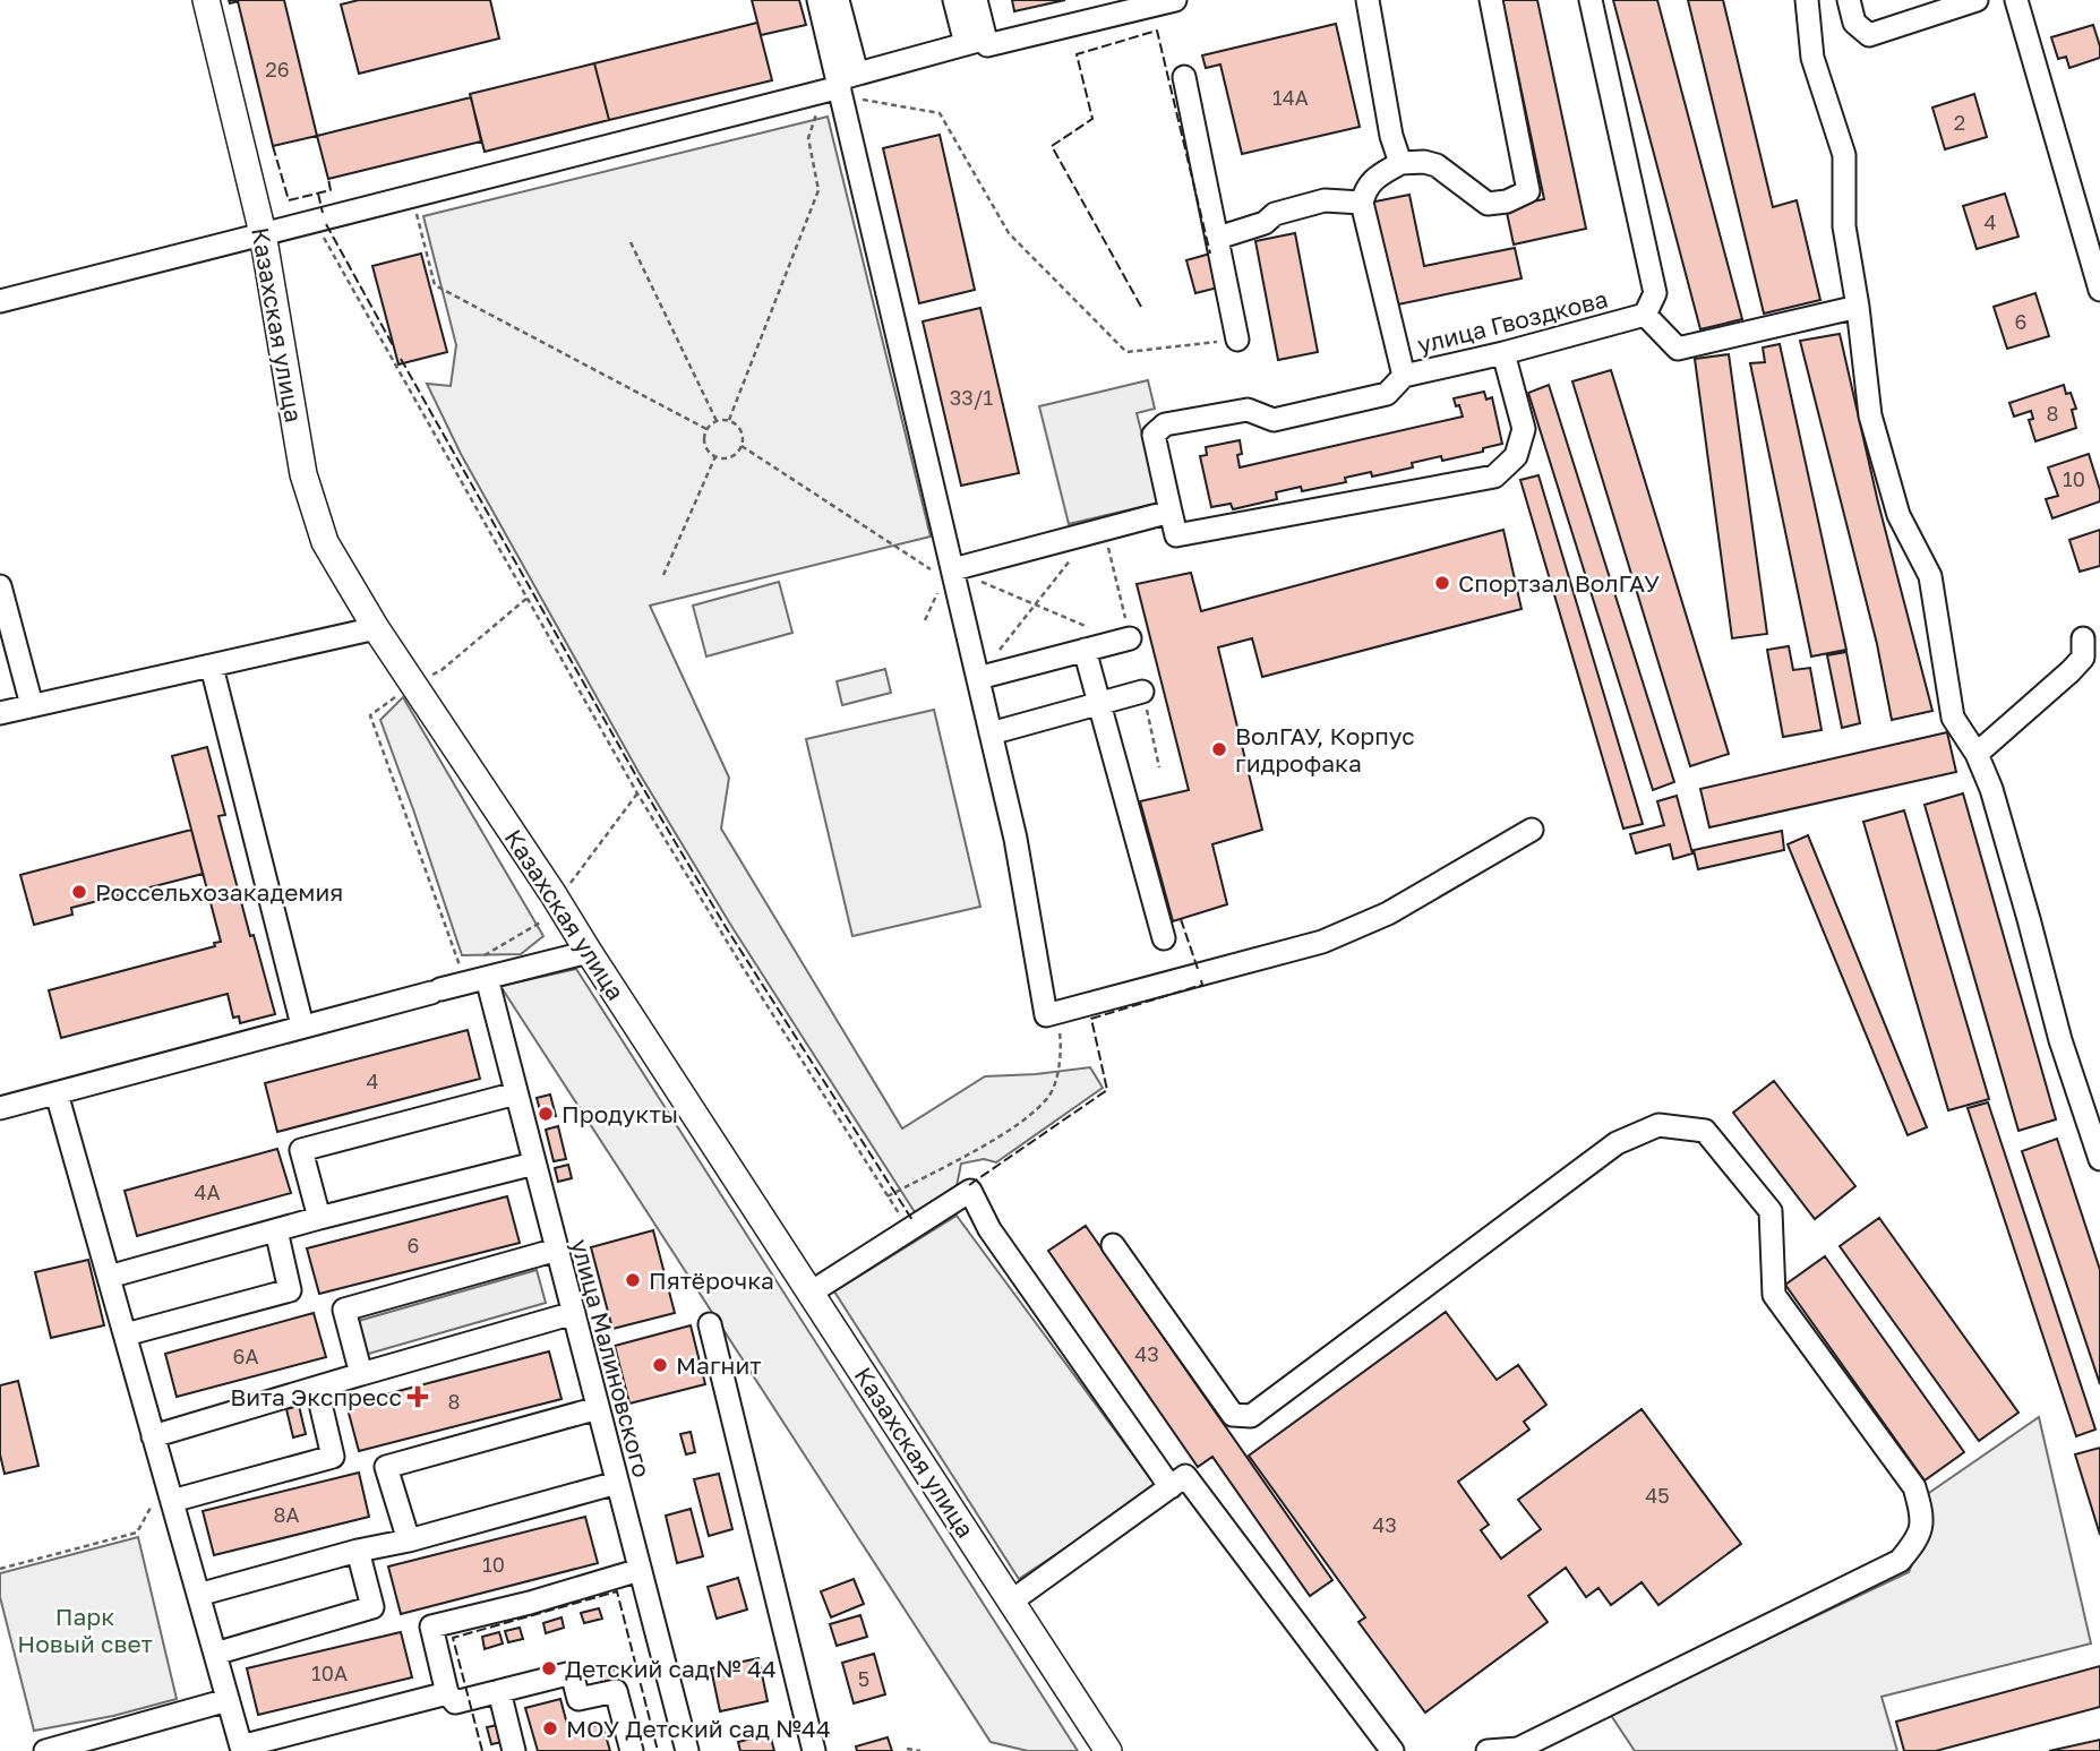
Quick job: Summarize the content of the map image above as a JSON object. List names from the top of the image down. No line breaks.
{"streets":{"main road":["Казахская улица"],"street":["улица Гвоздкова","улица Малиновского"]},"parks":["Парк Новый свет"],"places":{"other":["Спортзал ВолГАУ","ВолГАУ, Корпус гидрофака","Россельхозакадемия","Продукты","Пятёрочка","Магнит","Детский сад № 44","МОУ Детский сад №44"],"health":["Вита Экспресс"]},"house_numbers":["26","14А","2","4","6","33/1","8","10","4","4А","6","43","6А","8","45","8А","43","10","10А","5"]}
